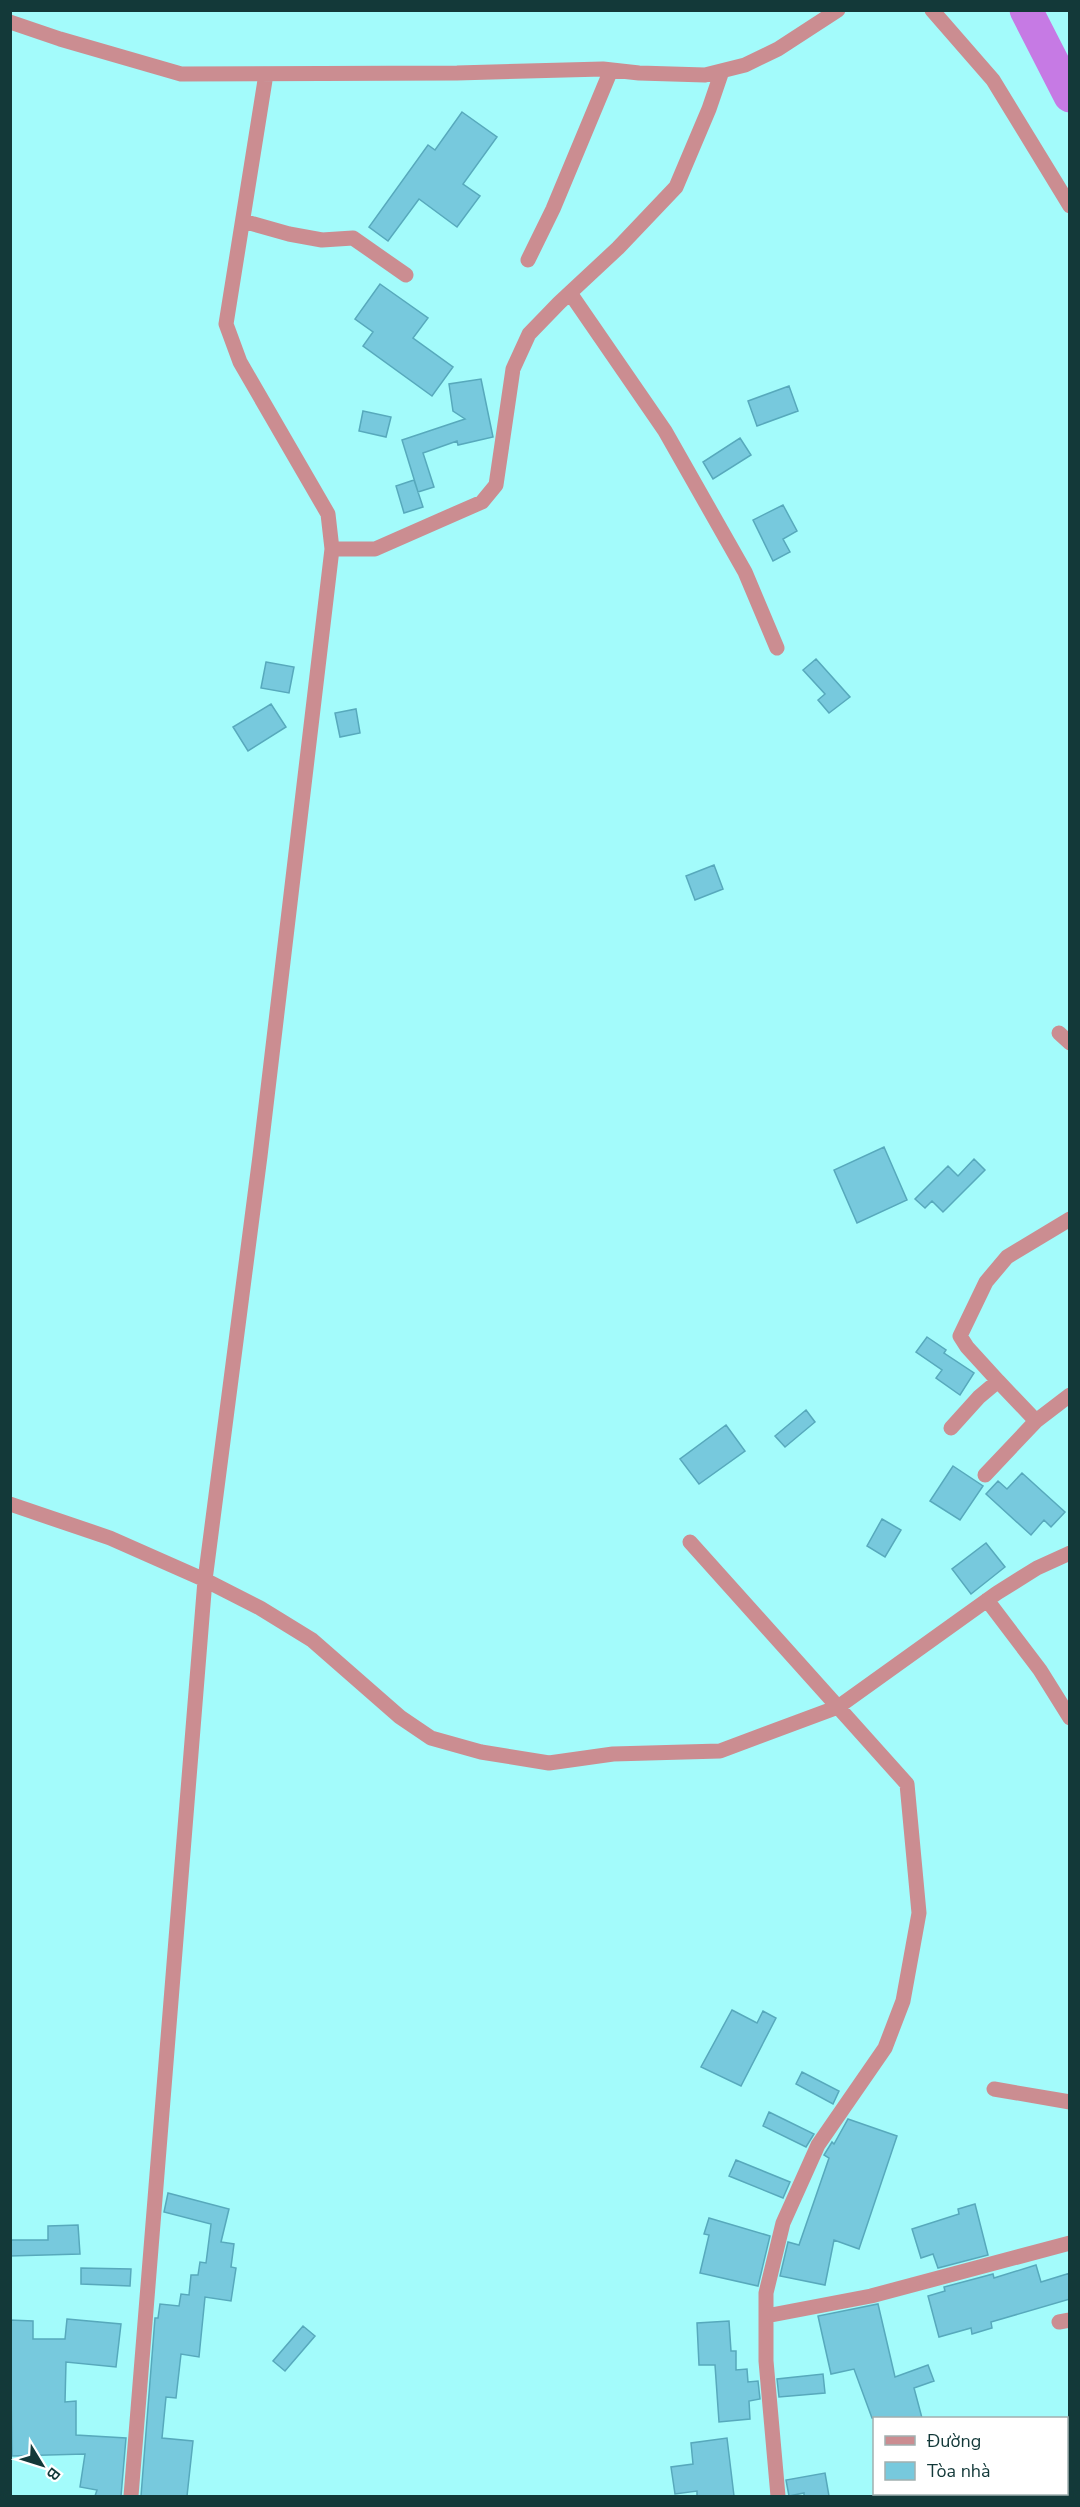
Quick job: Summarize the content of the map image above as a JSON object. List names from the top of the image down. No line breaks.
{"legend":["Đường","Tòa nhà"],"north":"bottom right"}
